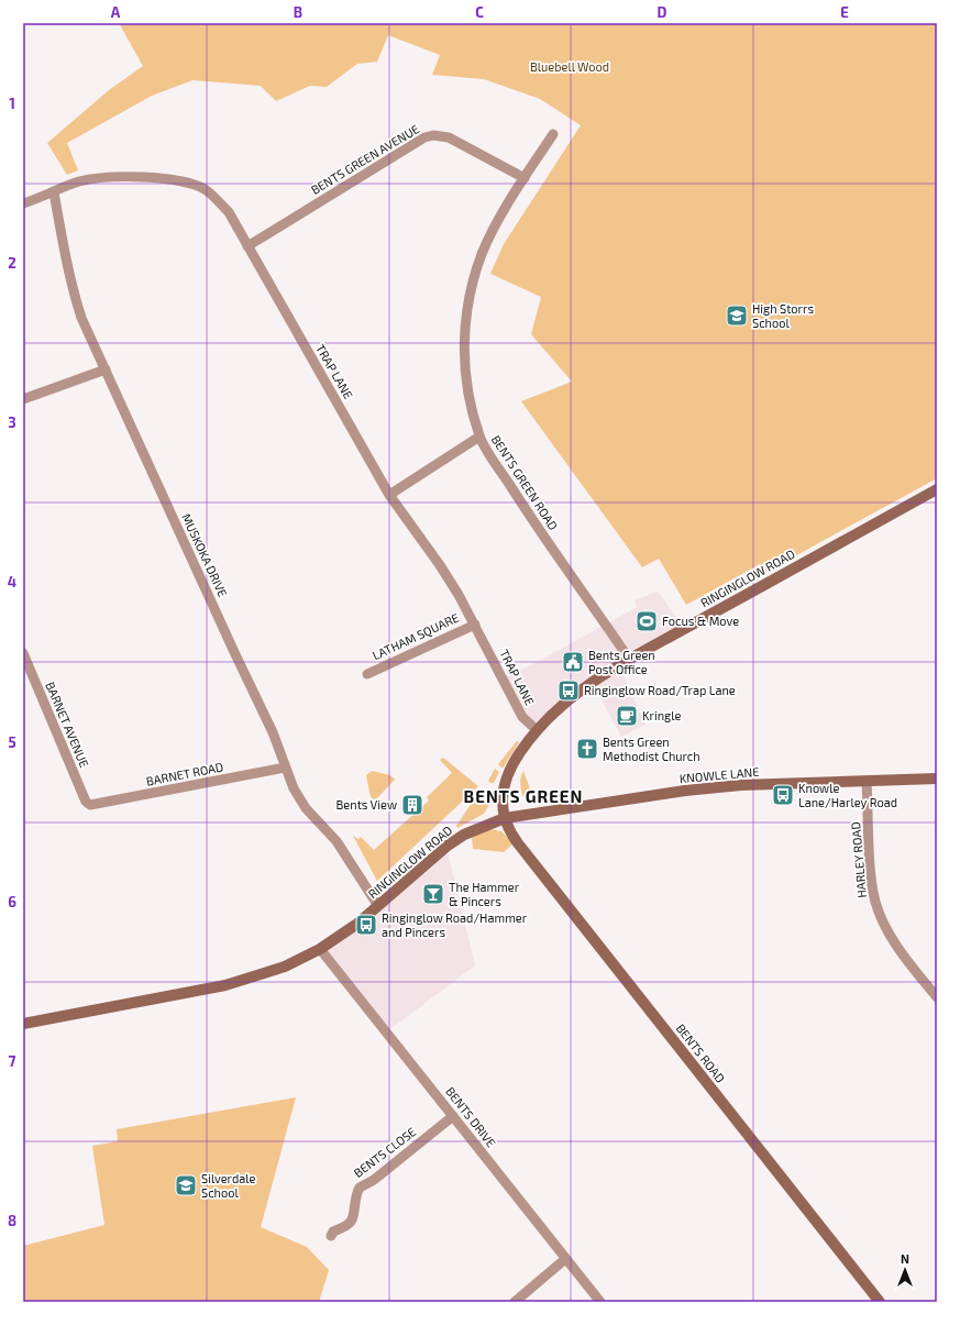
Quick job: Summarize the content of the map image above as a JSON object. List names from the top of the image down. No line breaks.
{"streets":{"street":["BENTS GREEN AVENUE","TRAP LANE","BENTS GREEN ROAD","MUSKOKA DRIVE","RINGINGLOW ROAD","LATHAM SQUARE","BARNET AVENUE","BARNET ROAD","KNOWLE LANE","HARLEY ROAD","BENTS ROAD","BENTS DRIVE","BENTS CLOSE"]},"crossings":[["BENTS GREEN AVENUE","TRAP LANE"],["BENTS GREEN AVENUE","BENTS GREEN ROAD"],["TRAP LANE","MUSKOKA DRIVE"],["TRAP LANE","RINGINGLOW ROAD"],["TRAP LANE","LATHAM SQUARE"],["BENTS GREEN ROAD","RINGINGLOW ROAD"],["MUSKOKA DRIVE","RINGINGLOW ROAD"],["MUSKOKA DRIVE","BARNET ROAD"],["RINGINGLOW ROAD","KNOWLE LANE"],["RINGINGLOW ROAD","BENTS ROAD"],["RINGINGLOW ROAD","BENTS DRIVE"],["BARNET AVENUE","BARNET ROAD"],["KNOWLE LANE","HARLEY ROAD"],["KNOWLE LANE","BENTS ROAD"],["BENTS DRIVE","BENTS CLOSE"]],"districts":["BENTS GREEN"],"parks":["Bluebell Wood"],"places":{"school or university":["High Storrs School","Silverdale School"],"sports":["Focus & Move"],"public building":["Bents Green Post Office"],"bus stop":["Ringinglow Road/Trap Lane","Knowle Lane/Harley Road","Ringinglow Road/Hammer and Pincers"],"cafe":["Kringle"],"church":["Bents Green Methodist Church"],"building":["Bents View"],"bar":["The Hammer & Pincers"]},"north":"top","grid":{"columns":["A","B","C","D","E"],"rows":["1","2","3","4","5","6","7","8"]}}
